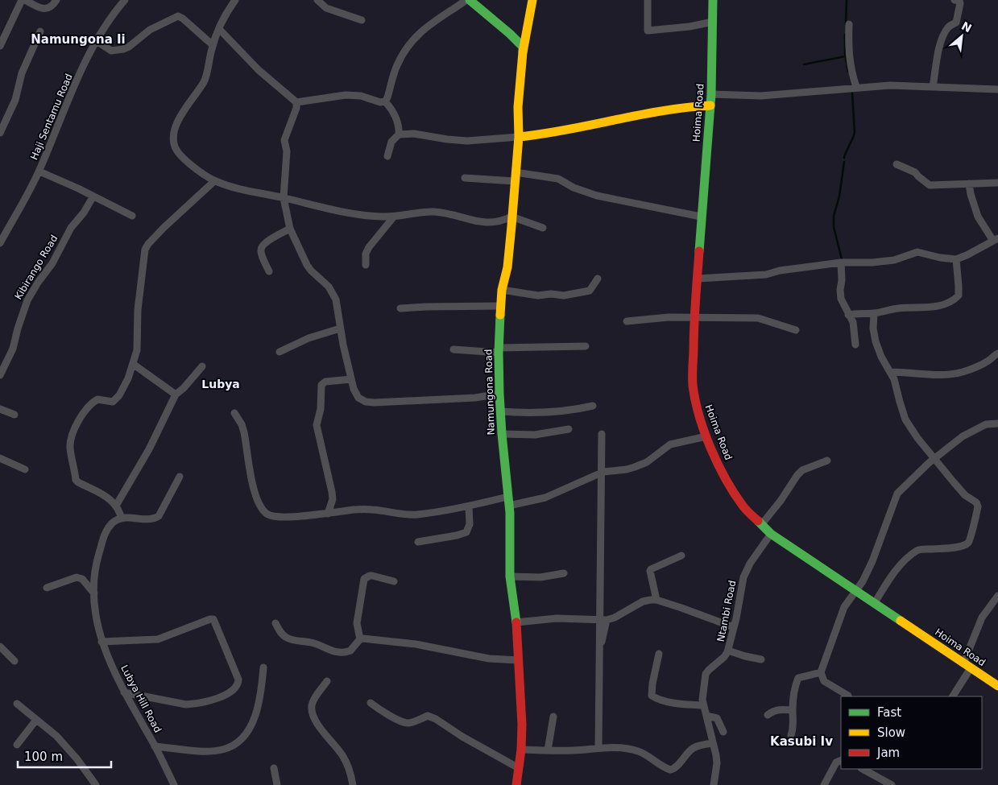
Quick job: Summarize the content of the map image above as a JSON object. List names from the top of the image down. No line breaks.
{"streets":{"street":["Hoima Road","Haji Sentamu Road","Kibirango Road","Namungona Road","Ntambi Road","Lubya Hill Road"]},"crossings":[["Hoima Road","Ntambi Road"]],"districts":["Namungona Ii","Lubya","Kasubi Iv"],"legend":["Fast","Slow","Jam"],"scale_bar":"100 m","north":"top right"}
